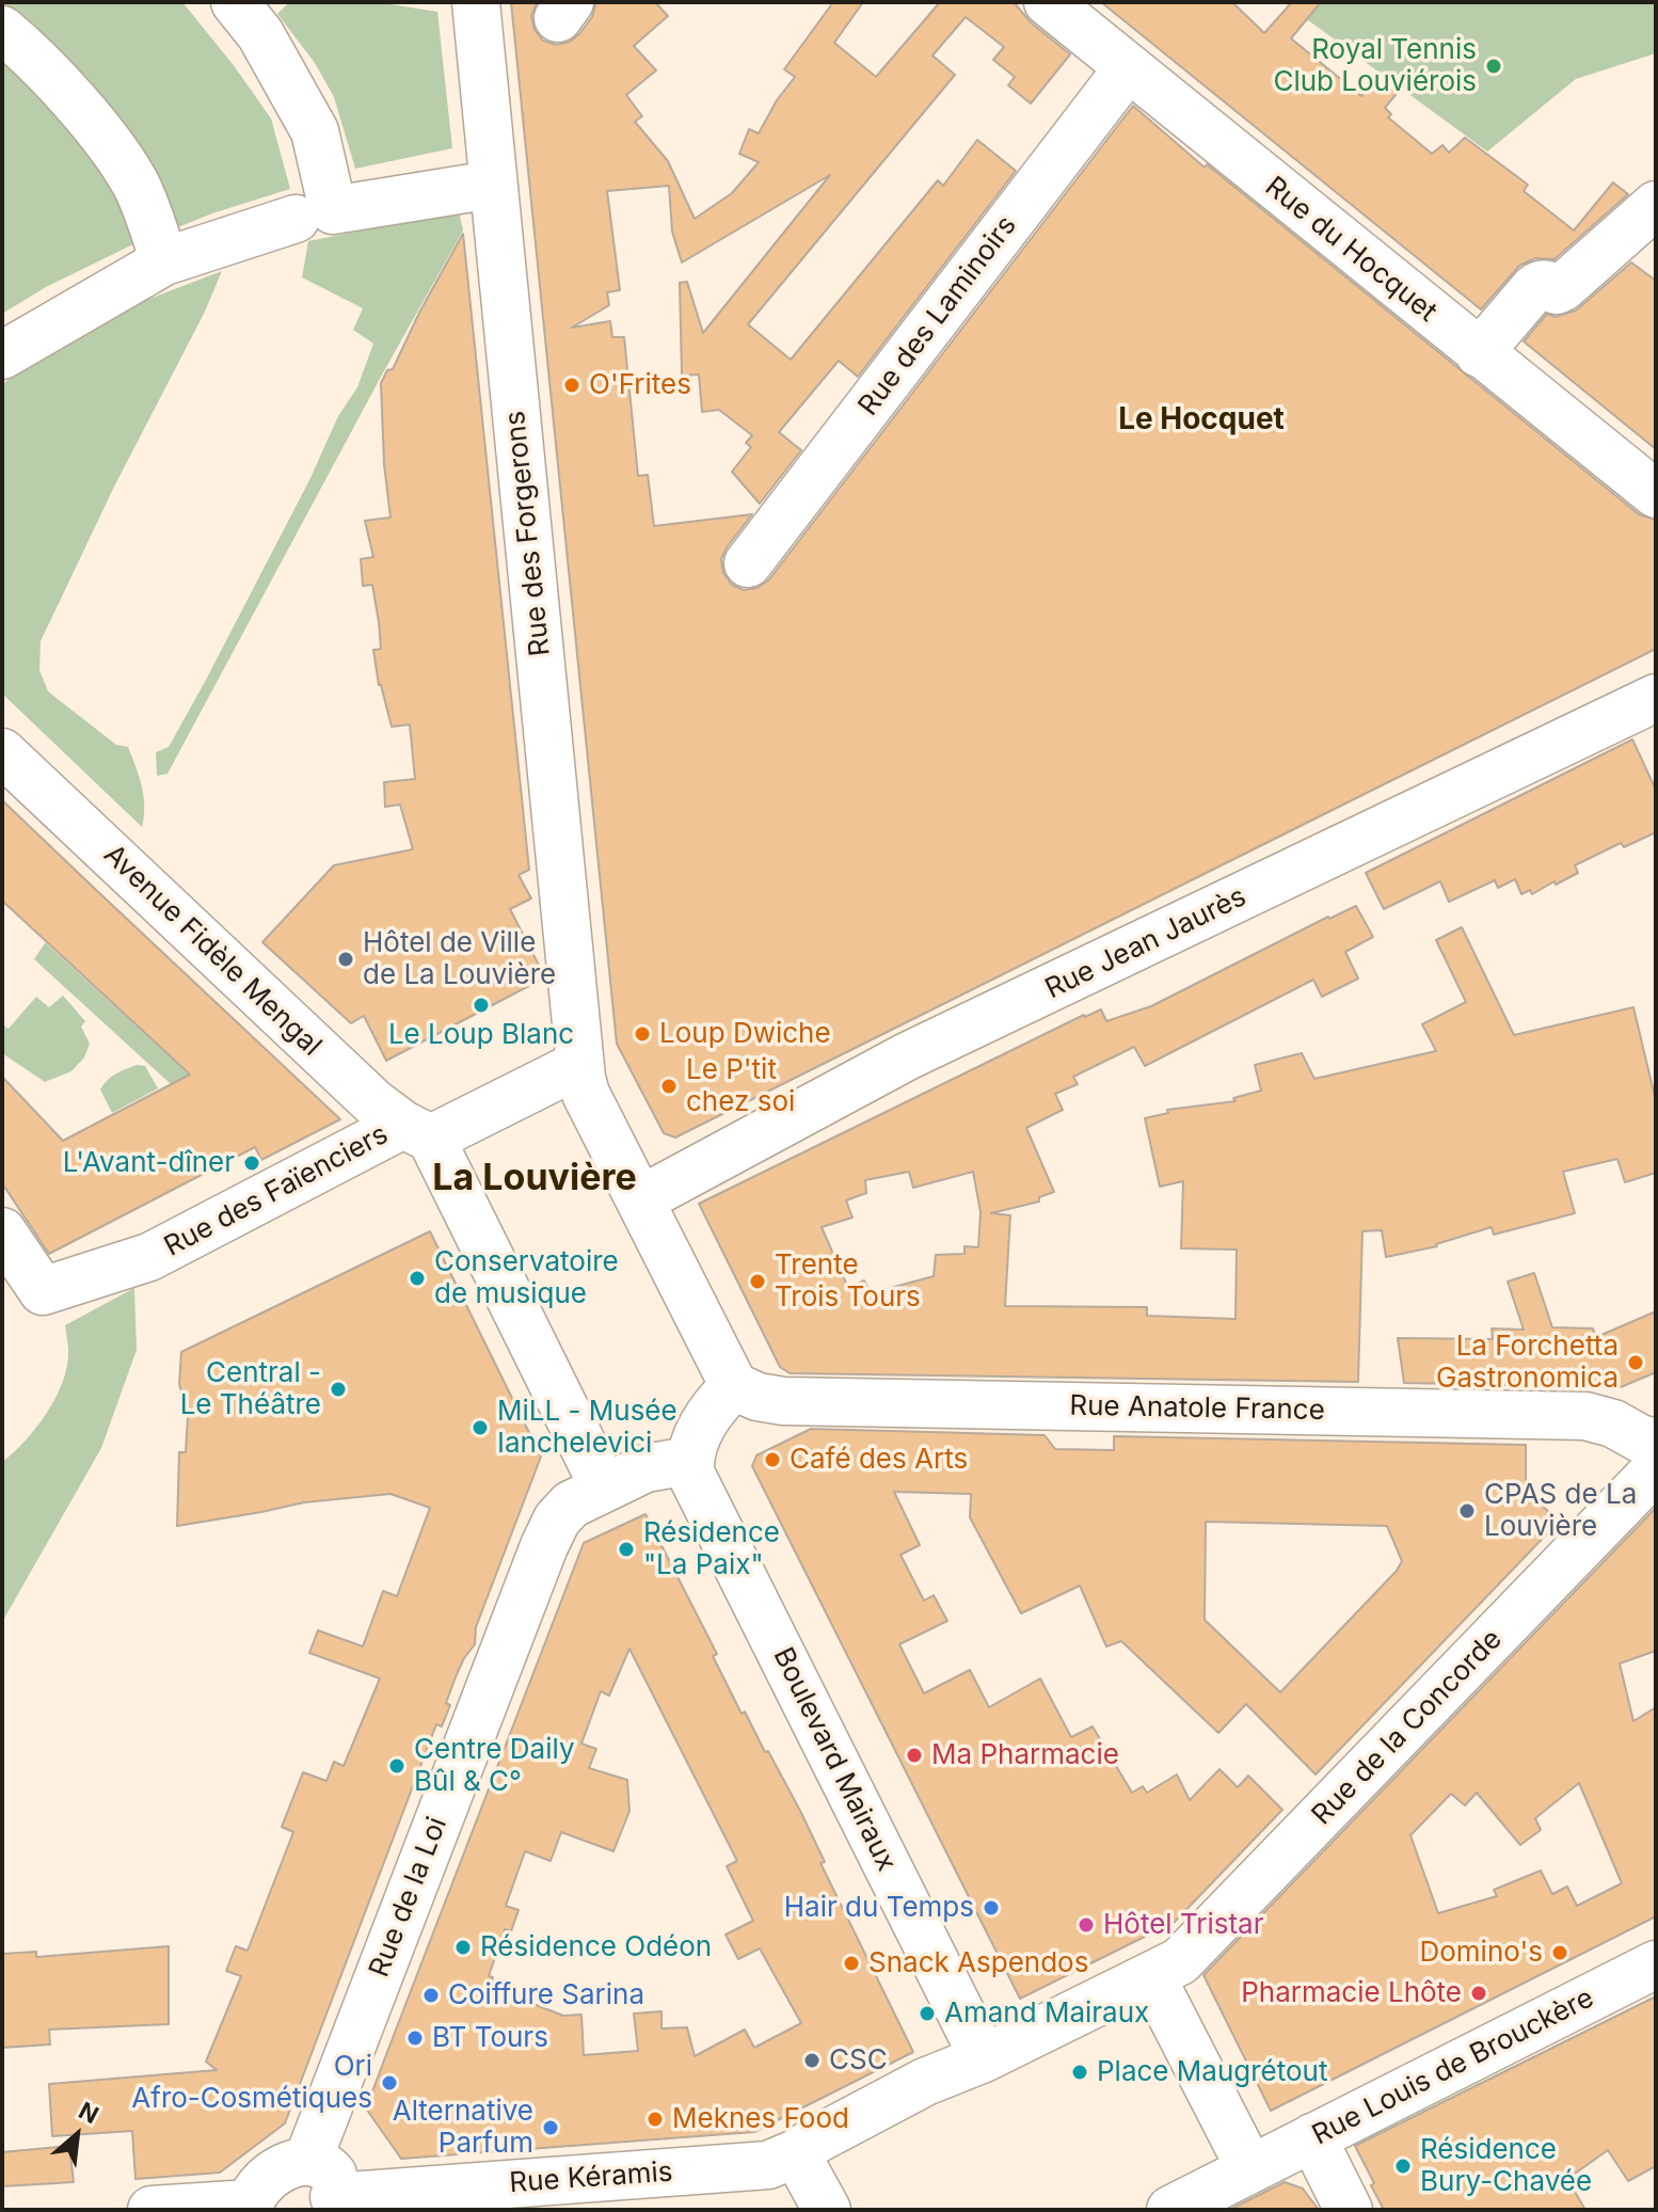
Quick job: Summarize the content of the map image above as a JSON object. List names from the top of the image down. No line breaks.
{"streets":{"street":["Rue du Hocquet","Rue des Laminoirs","Rue des Forgerons","Rue Jean Jaurès","Avenue Fidèle Mengal","Rue des Faïenciers","Rue Anatole France","Rue de la Concorde","Boulevard Mairaux","Rue de la Loi","Rue Louis de Brouckère","Rue Kéramis"]},"crossings":[["Rue du Hocquet","Rue des Laminoirs"],["Rue des Forgerons","Rue Jean Jaurès"],["Rue des Forgerons","Rue des Faïenciers"],["Rue des Forgerons","Rue Anatole France"],["Avenue Fidèle Mengal","Rue des Faïenciers"],["Rue de la Loi","Rue Kéramis"]],"districts":["Le Hocquet","La Louvière"],"places":["Royal Tennis Club Louviérois","O'Frites","Hôtel de Ville de La Louvière","Le Loup Blanc","Loup Dwiche","Le P'tit chez soi","L'Avant-dîner","Conservatoire de musique","Trente Trois Tours","La Forchetta Gastronomica","Central - Le Théâtre","MiLL - Musée Ianchelevici","Café des Arts","CPAS de La Louvière","Résidence \"La Paix\"","Ma Pharmacie","Centre Daily Bûl & C°","Hair du Temps","Hôtel Tristar","Résidence Odéon","Domino's","Snack Aspendos","Pharmacie Lhôte","Coiffure Sarina","Amand Mairaux","BT Tours","CSC","Place Maugrétout","Ori Afro-Cosmétiques","Meknes Food","Alternative Parfum","Résidence Bury-Chavée"],"north":"top right"}
